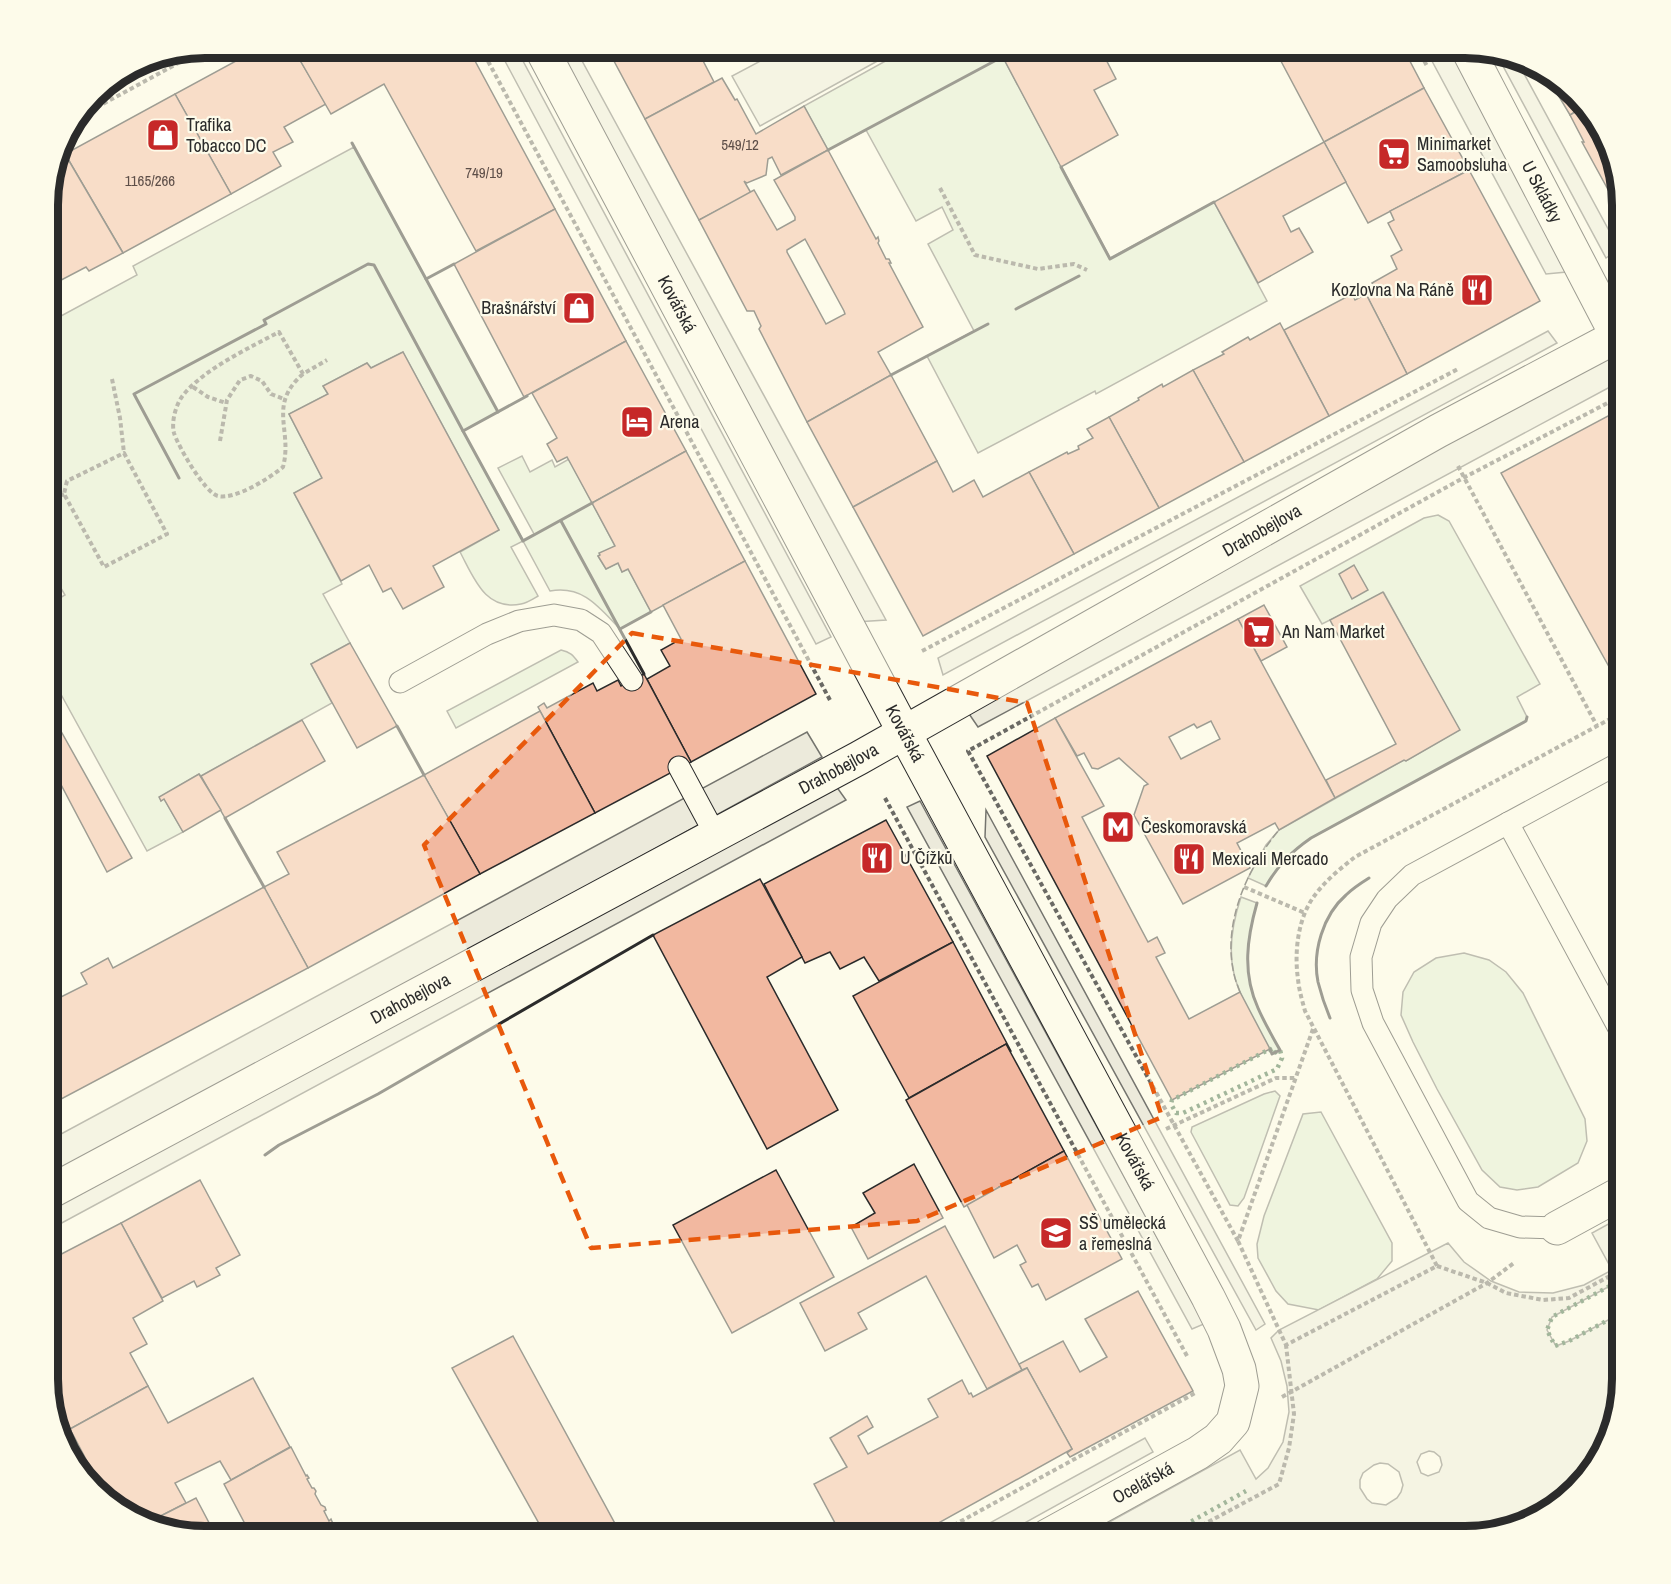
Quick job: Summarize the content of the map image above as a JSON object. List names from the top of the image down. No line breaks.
{"streets":{"street":["U Skládky","Kovářská","Drahobejlova","Ocelářská"]},"crossings":[["Kovářská","Drahobejlova"],["Kovářská","Ocelářská"]],"places":{"shop":["Trafika Tobacco DC","Brašnářství"],"supermarket":["Minimarket Samoobsluha","An Nam Market"],"restaurant":["Kozlovna Na Ráně","U Čížků","Mexicali Mercado"],"hotel":["Arena"],"metro station":["Českomoravská"],"school or university":["SŠ umělecká a řemeslná"]},"house_numbers":["549/12","749/19","1165/266"]}
